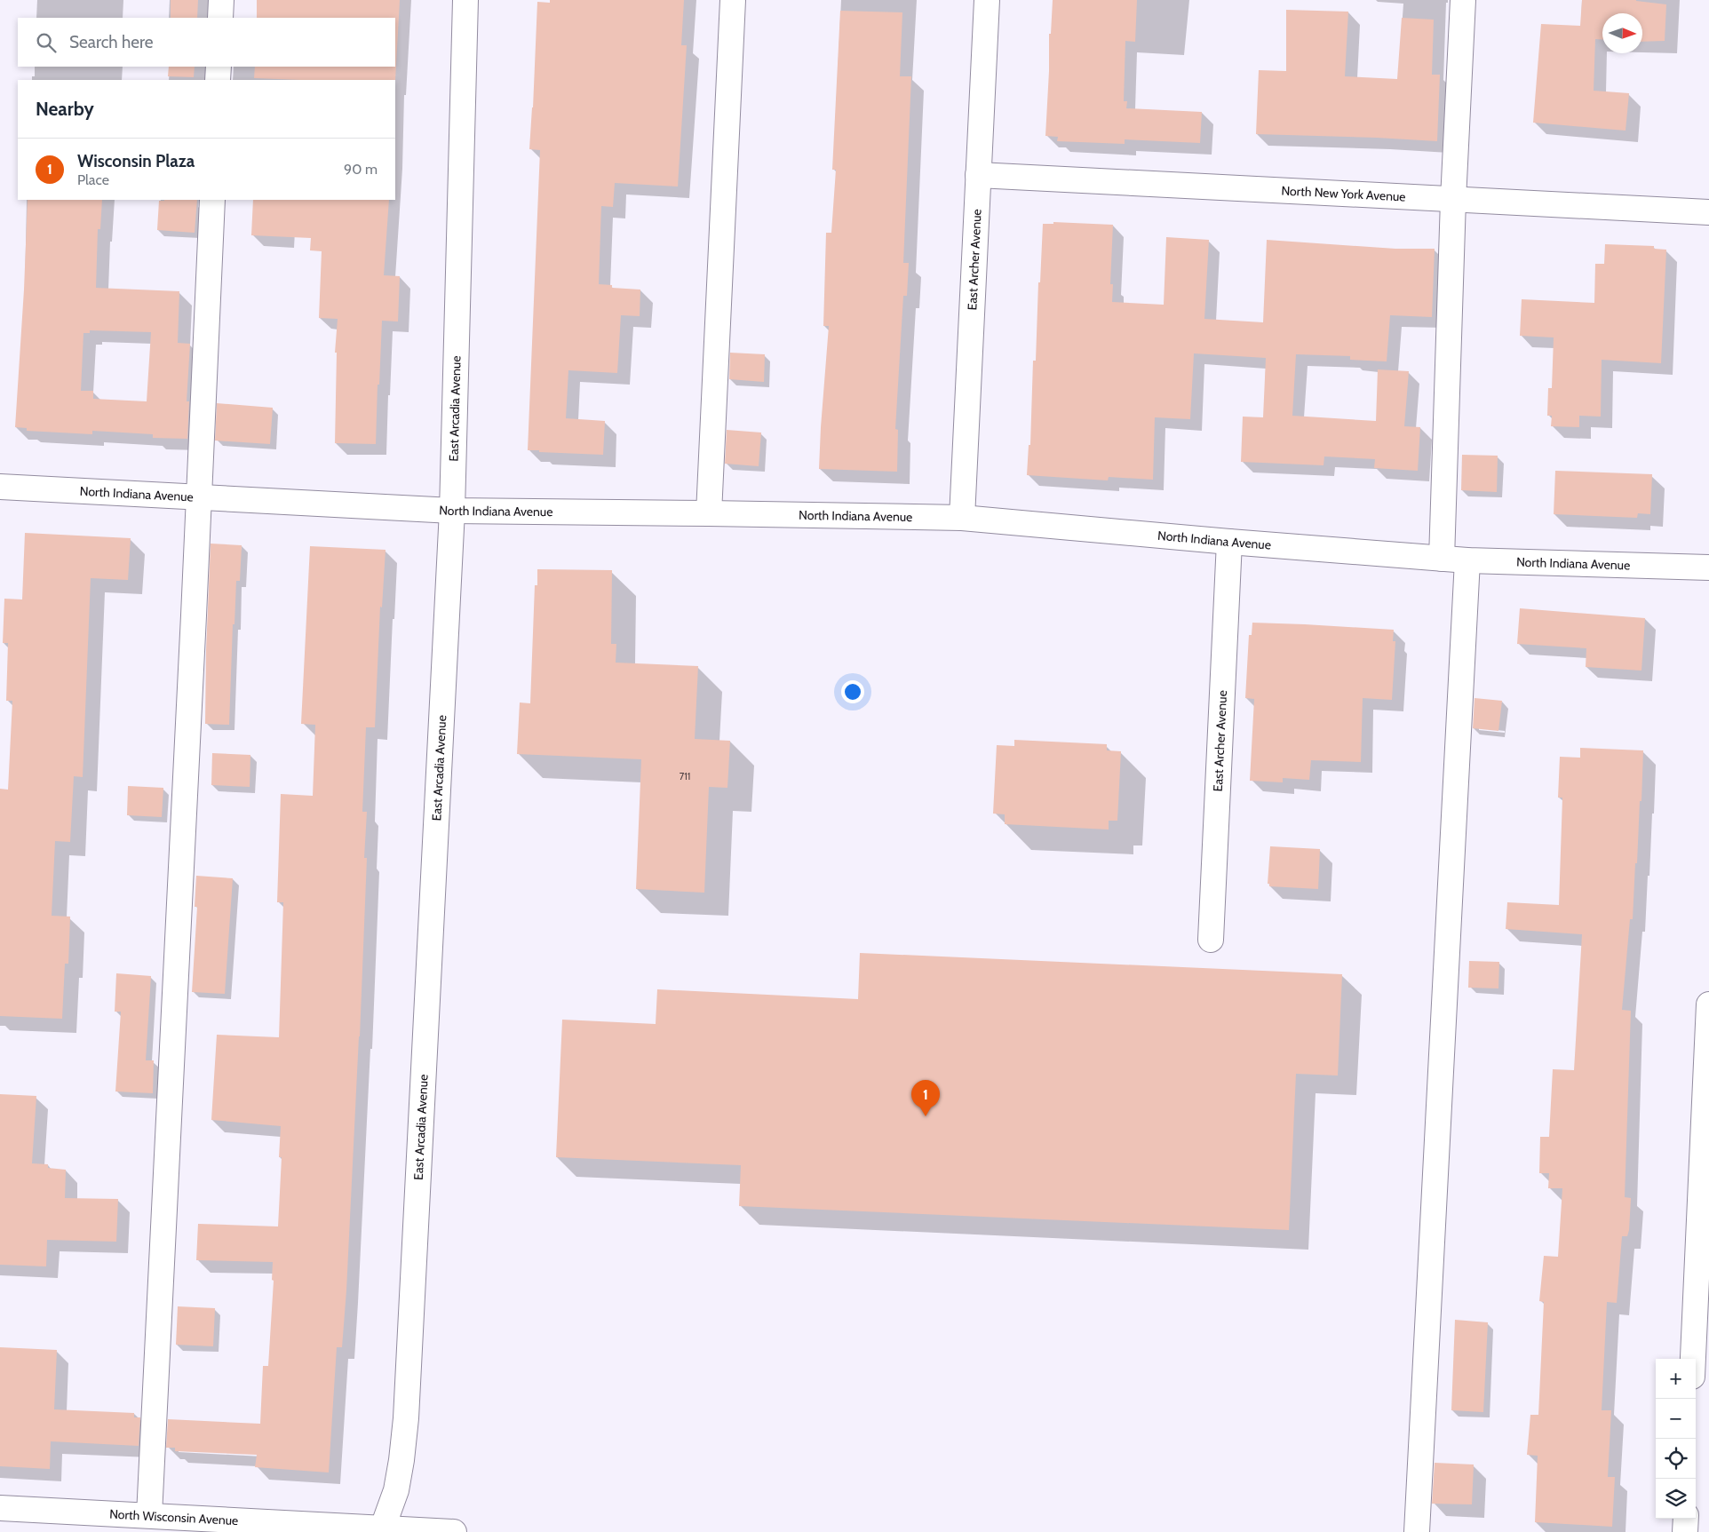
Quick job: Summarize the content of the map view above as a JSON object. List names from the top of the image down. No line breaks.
{"streets":{"street":["North New York Avenue","East Archer Avenue","East Arcadia Avenue","North Indiana Avenue","North Wisconsin Avenue"]},"crossings":[["North New York Avenue","East Archer Avenue"],["East Archer Avenue","North Indiana Avenue"],["East Arcadia Avenue","North Indiana Avenue"],["East Arcadia Avenue","North Wisconsin Avenue"]],"house_numbers":["711"],"north":"right","page":{"search":"Search here","heading":"Nearby","list":[{"mark":"1","name":"Wisconsin Plaza","note":"Place","value":"90 m"}],"pins":"1","map_buttons":["+","−"]}}
